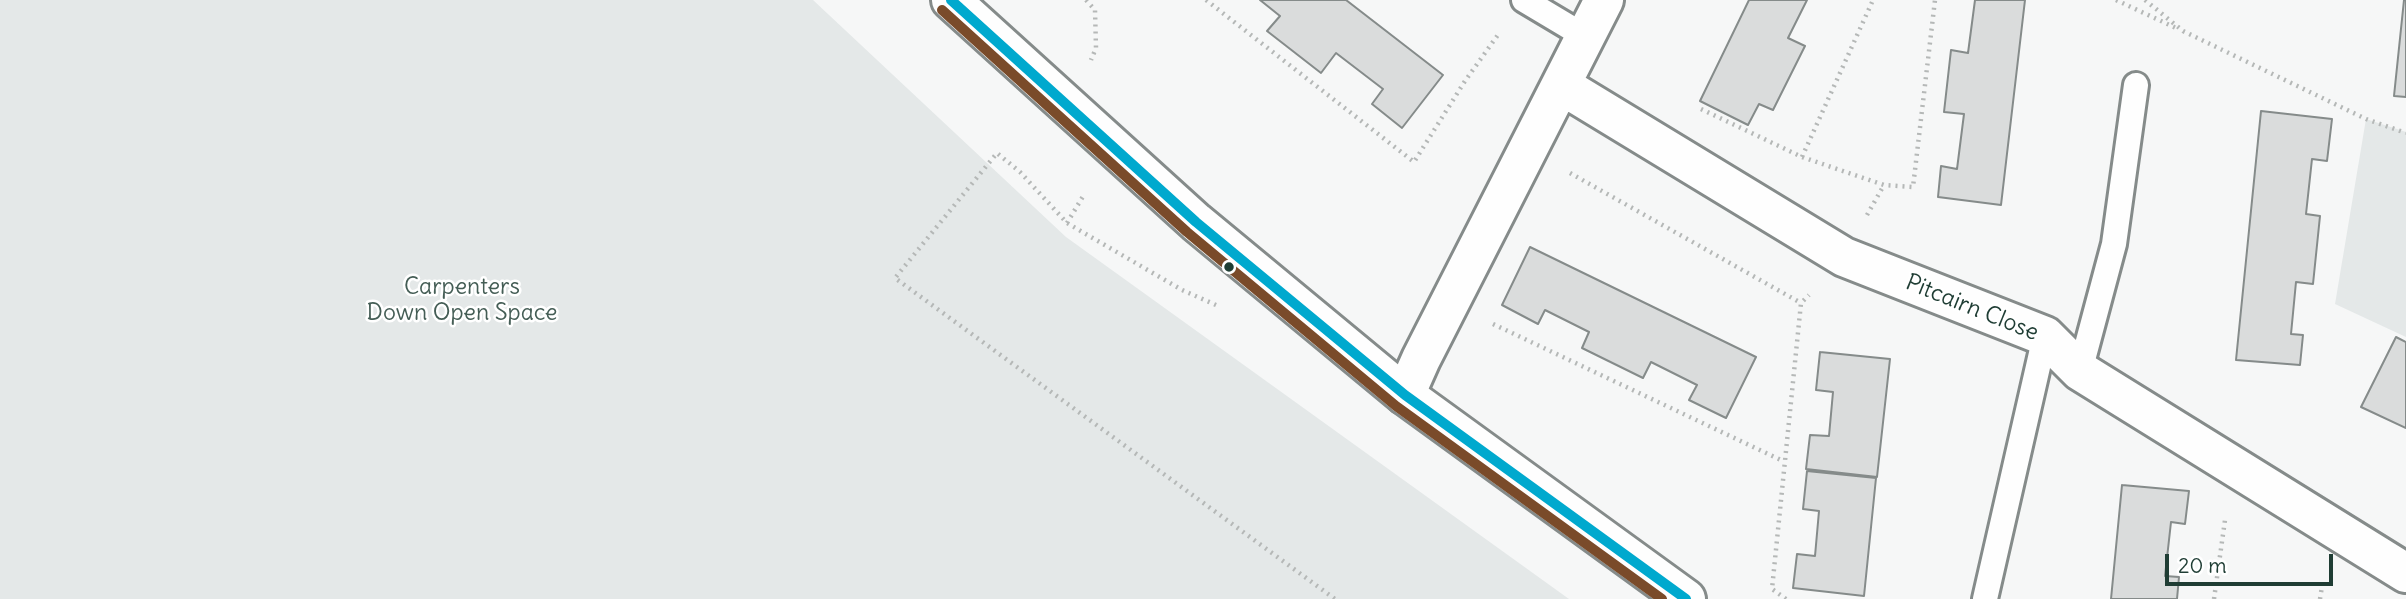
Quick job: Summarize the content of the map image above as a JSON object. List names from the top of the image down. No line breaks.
{"streets":{"street":["Pitcairn Close"]},"parks":["Carpenters Down Open Space"],"scale_bar":"20 m"}
